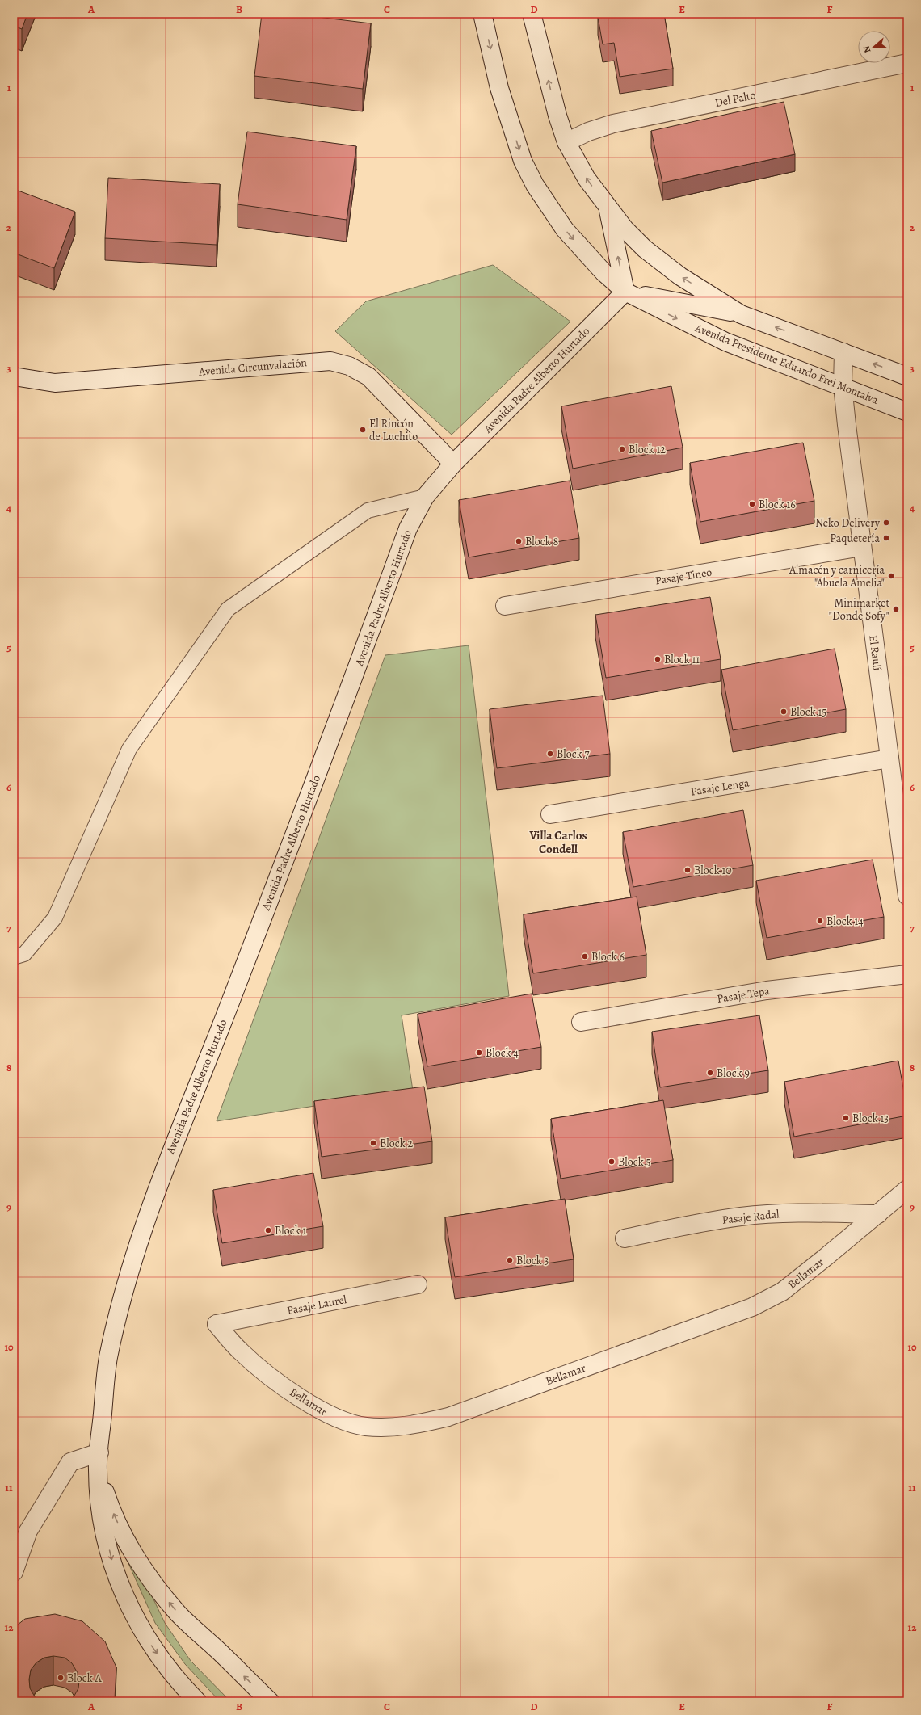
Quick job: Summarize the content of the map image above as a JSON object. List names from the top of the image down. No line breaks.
{"streets":{"street":["Del Palto","Avenida Presidente Eduardo Frei Montalva","Avenida Circunvalación","Avenida Padre Alberto Hurtado","Pasaje Tineo","El Raulí","Pasaje Lenga","Pasaje Tepa","Pasaje Radal","Bellamar","Pasaje Laurel"]},"crossings":[["Avenida Presidente Eduardo Frei Montalva","Avenida Padre Alberto Hurtado"],["Avenida Presidente Eduardo Frei Montalva","El Raulí"],["Avenida Circunvalación","Avenida Padre Alberto Hurtado"],["Pasaje Tineo","El Raulí"],["El Raulí","Pasaje Lenga"],["Pasaje Radal","Bellamar"],["Bellamar","Pasaje Laurel"]],"districts":["Villa Carlos Condell"],"places":["El Rincón de Luchito","Block 12","Block 16","Neko Delivery","Paquetería","Block 8","Almacén y carnicería \"Abuela Amelia\"","Minimarket \"Donde Sofy\"","Block 11","Block 15","Block 7","Block 10","Block 14","Block 6","Block 4","Block 9","Block 13","Block 2","Block 5","Block 1","Block 3","Block A"],"north":"left","grid":{"columns":["A","B","C","D","E","F"],"rows":["1","2","3","4","5","6","7","8","9","10","11","12"]}}
